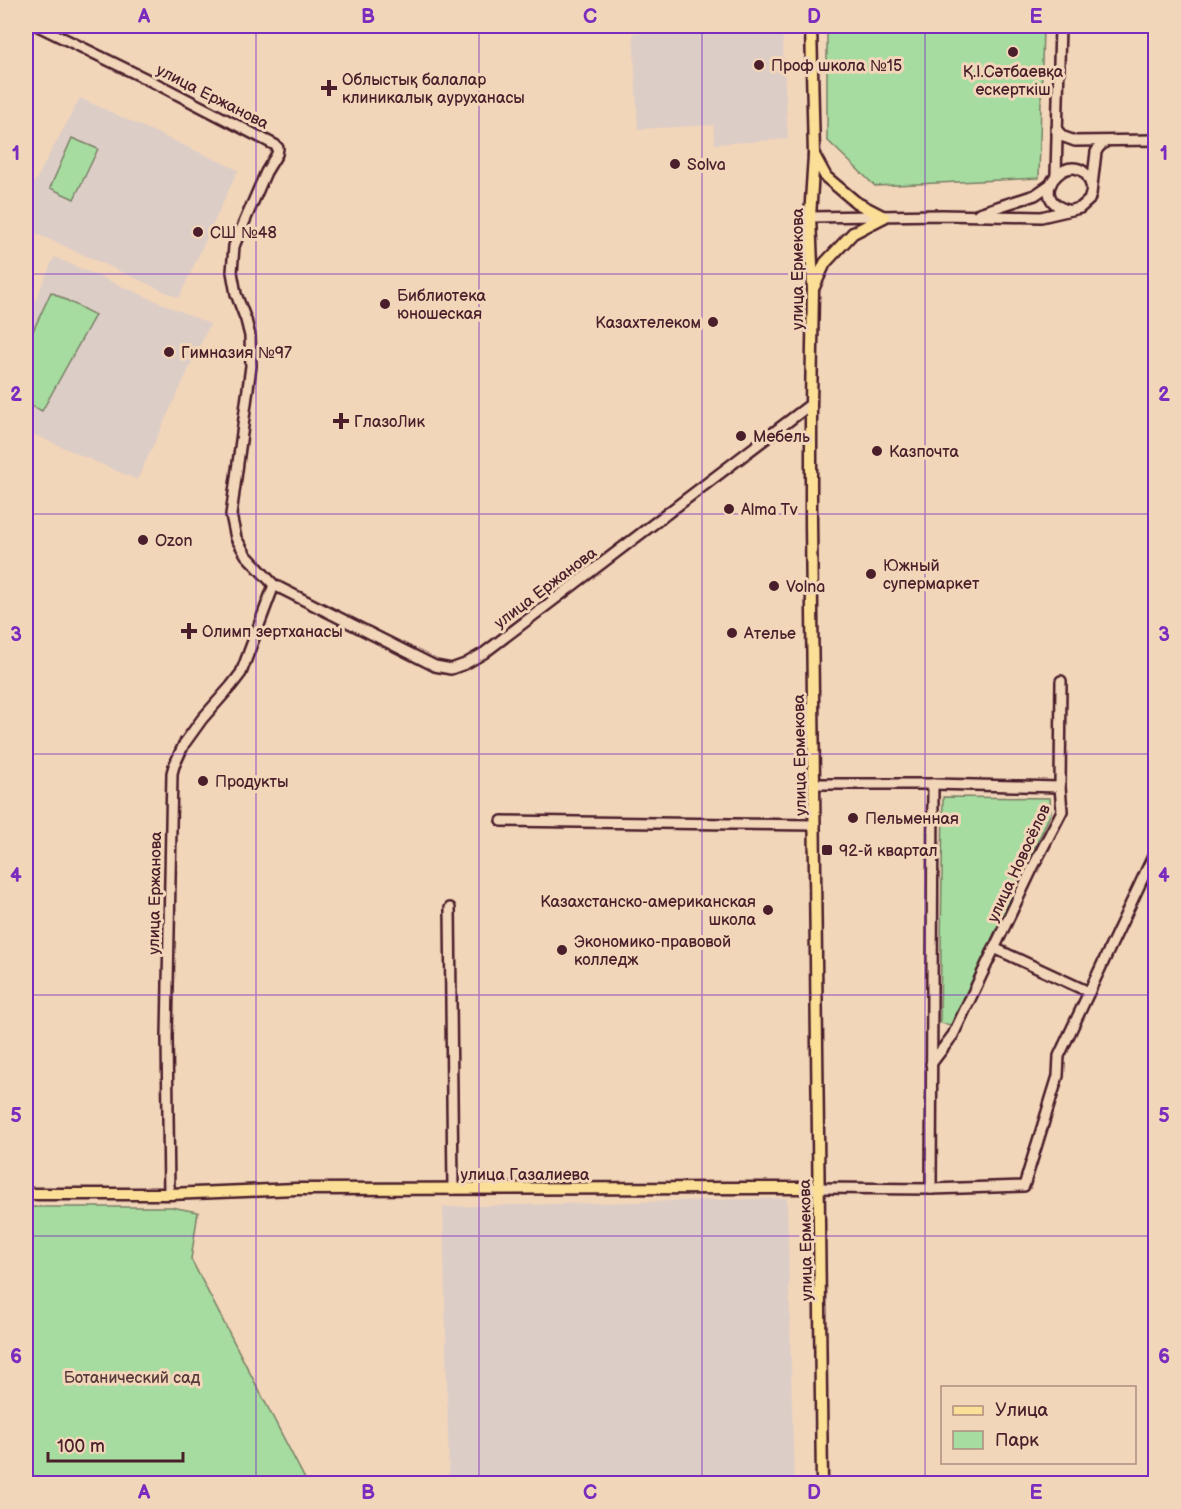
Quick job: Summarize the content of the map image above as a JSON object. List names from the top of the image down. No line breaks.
{"streets":{"main road":["улица Ермекова","улица Газалиева"],"street":["улица Ержанова","улица Новосёлов"]},"crossings":[["улица Ержанова","улица Ермекова"],["улица Ержанова","улица Газалиева"],["улица Ермекова","улица Газалиева"],["улица Новосёлов","улица Газалиева"]],"parks":["Ботанический сад"],"places":{"other":["Қ.І.Сәтбаевқа ескерткіш","Проф школа №15","Solva","СШ №48","Библиотека юношеская","Казахтелеком","Гимназия №97","Мебель","Казпочта","Alma Tv","Ozon","Южный супермаркет","Volna","Ателье","Продукты","Пельменная","Казахстанско-американская школа","Экономико-правовой колледж"],"health":["Облыстық балалар клиникалық ауруханасы","ГлазоЛик","Олимп зертханасы"],"transit":["92-й квартал"]},"legend":["Улица","Парк"],"scale_bar":"100 m","grid":{"columns":["A","B","C","D","E"],"rows":["1","2","3","4","5","6"]}}
